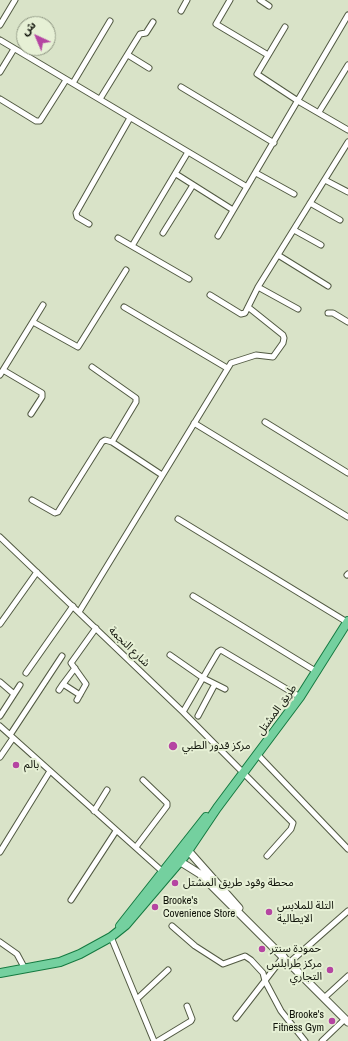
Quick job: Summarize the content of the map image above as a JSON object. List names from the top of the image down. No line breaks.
{"streets":{"main road":["طريق المشتل"],"street":["شارع النجمة"]},"crossings":[["شارع النجمة","طريق المشتل"]],"places":["مركز قدور الطبي","بالم","محطة وقود طريق المشتل","Brooke's Covenience Store","التلة للملابس الايطالية","حمودة سنتر","مركز طرابلس التجاري","Brooke's Fitness Gym"],"north":"top left"}
